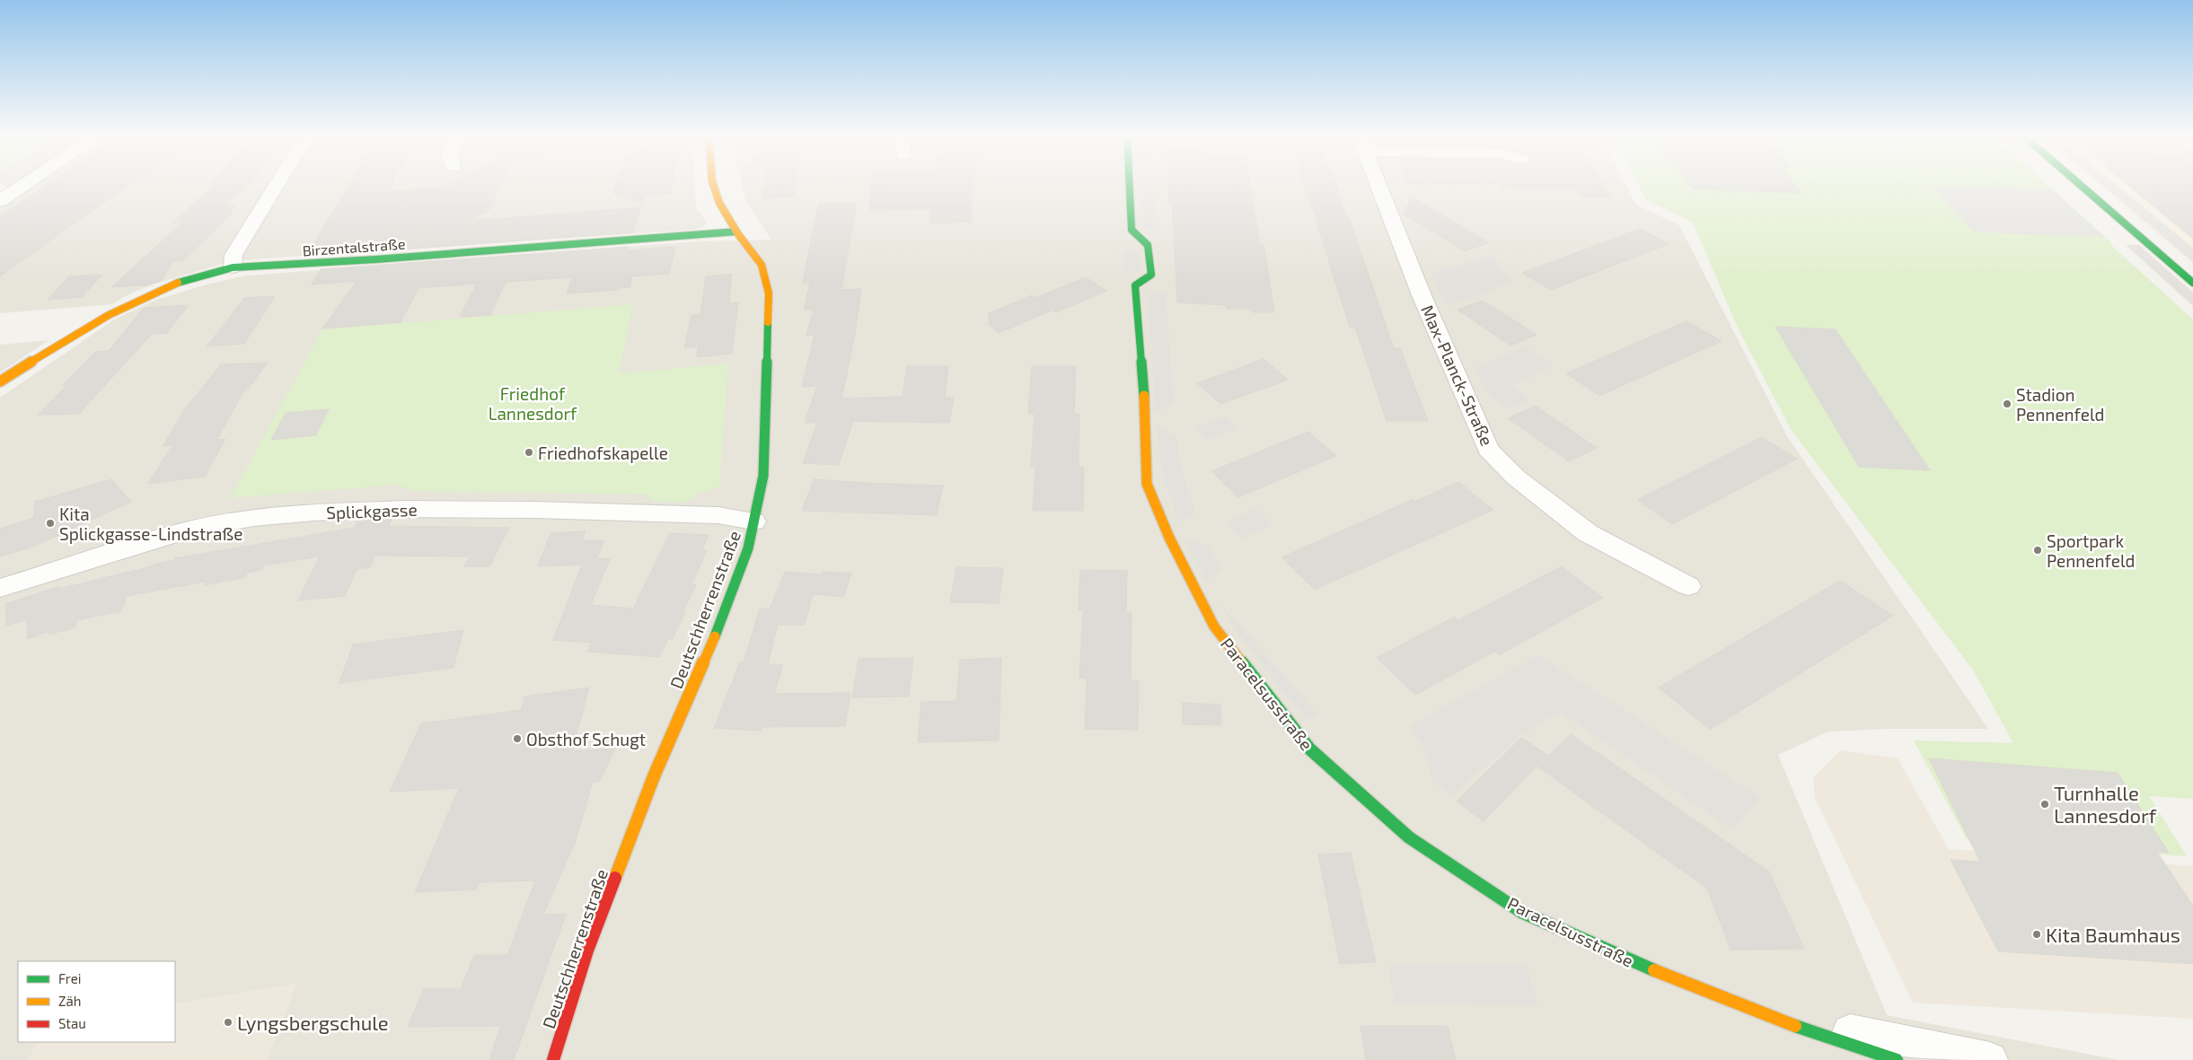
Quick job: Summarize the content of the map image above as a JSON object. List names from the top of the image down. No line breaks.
{"streets":{"street":["Birzentalstraße","Max-Planck-Straße","Splickgasse","Deutschherrenstraße","Paracelsusstraße"]},"crossings":[["Birzentalstraße","Deutschherrenstraße"],["Splickgasse","Deutschherrenstraße"]],"parks":["Friedhof Lannesdorf"],"places":["Stadion Pennenfeld","Friedhofskapelle","Kita Splickgasse-Lindstraße","Sportpark Pennenfeld","Obsthof Schugt","Turnhalle Lannesdorf","Kita Baumhaus","Lyngsbergschule"],"legend":["Frei","Zäh","Stau"]}
